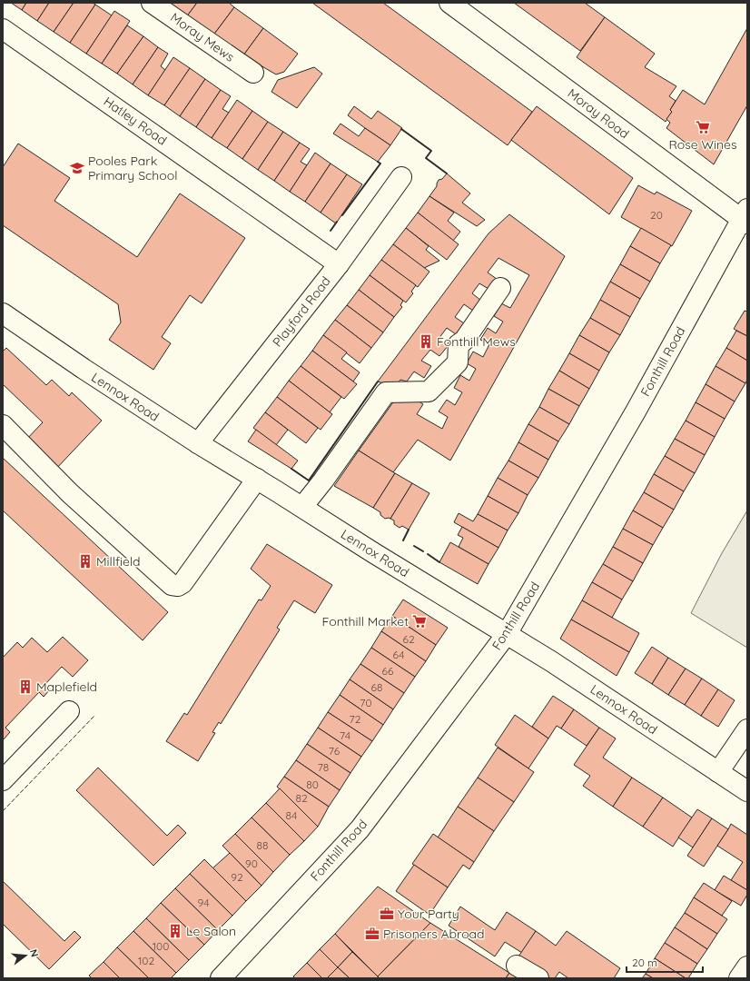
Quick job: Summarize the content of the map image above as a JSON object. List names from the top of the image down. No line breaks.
{"streets":{"street":["Moray Mews","Moray Road","Hatley Road","Playford Road","Fonthill Road","Lennox Road"]},"crossings":[["Moray Road","Fonthill Road"],["Hatley Road","Playford Road"],["Playford Road","Lennox Road"],["Fonthill Road","Lennox Road"]],"places":{"supermarket":["Rose Wines","Fonthill Market"],"school or university":["Pooles Park Primary School"],"building":["Fonthill Mews","Millfield","Maplefield","Le Salon"],"office":["Your Party","Prisoners Abroad"]},"house_numbers":["20","62","64","66","68","70","72","74","76","78","80","82","84","88","90","92","94","100","102"],"scale_bar":"20 m","north":"right"}
